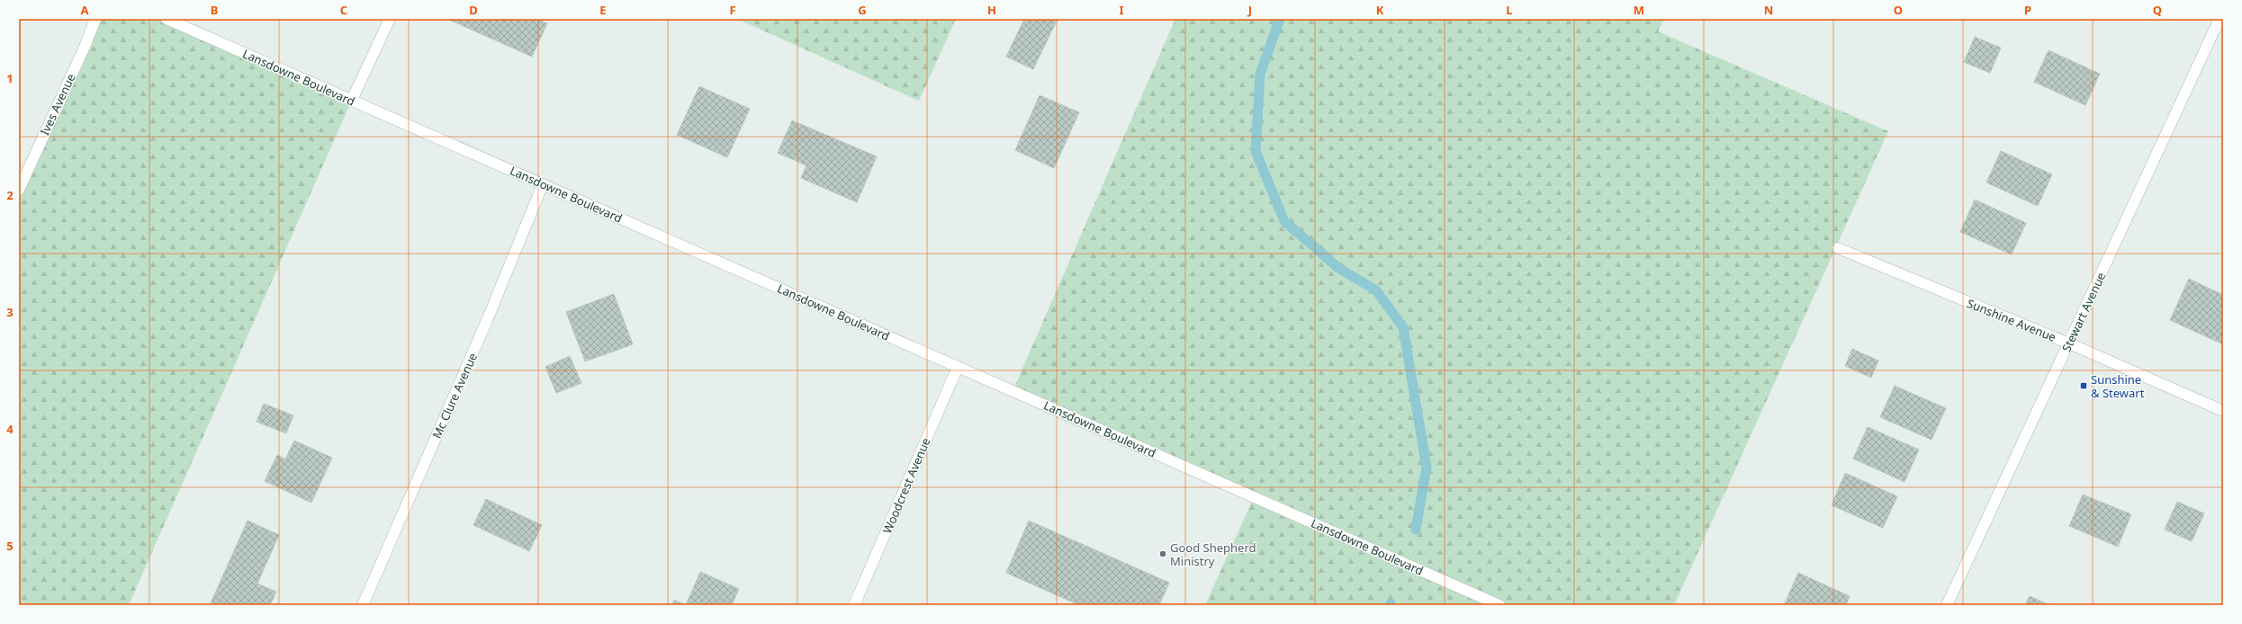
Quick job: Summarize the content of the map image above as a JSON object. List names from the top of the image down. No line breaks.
{"streets":{"street":["Lansdowne Boulevard","Ives Avenue","Stewart Avenue","Sunshine Avenue","Mc Clure Avenue","Woodcrest Avenue"]},"crossings":[["Lansdowne Boulevard","Mc Clure Avenue"],["Lansdowne Boulevard","Woodcrest Avenue"],["Stewart Avenue","Sunshine Avenue"]],"places":{"transit":["Sunshine & Stewart"],"other":["Good Shepherd Ministry"]},"grid":{"columns":["A","B","C","D","E","F","G","H","I","J","K","L","M","N","O","P","Q"],"rows":["1","2","3","4","5"]}}
